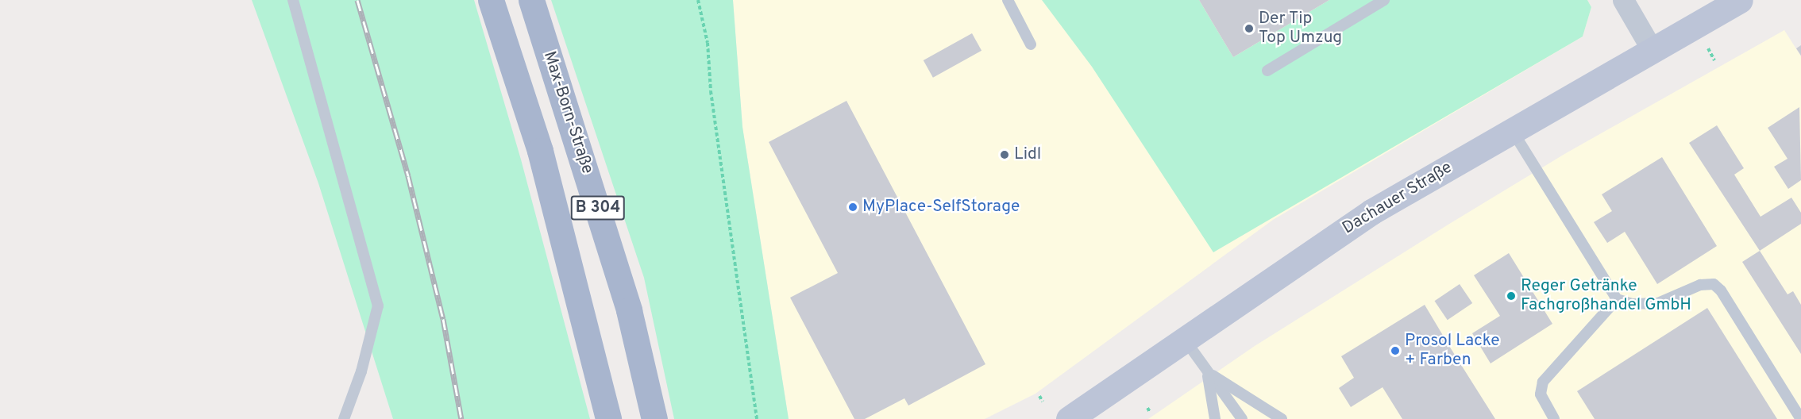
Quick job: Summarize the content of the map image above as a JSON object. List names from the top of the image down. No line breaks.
{"streets":{"main road":["Max-Born-Straße","Dachauer Straße","B 304"]},"places":["Der Tip Top Umzug","Lidl","MyPlace-SelfStorage","Reger Getränke Fachgroßhandel GmbH","Prosol Lacke + Farben"]}
